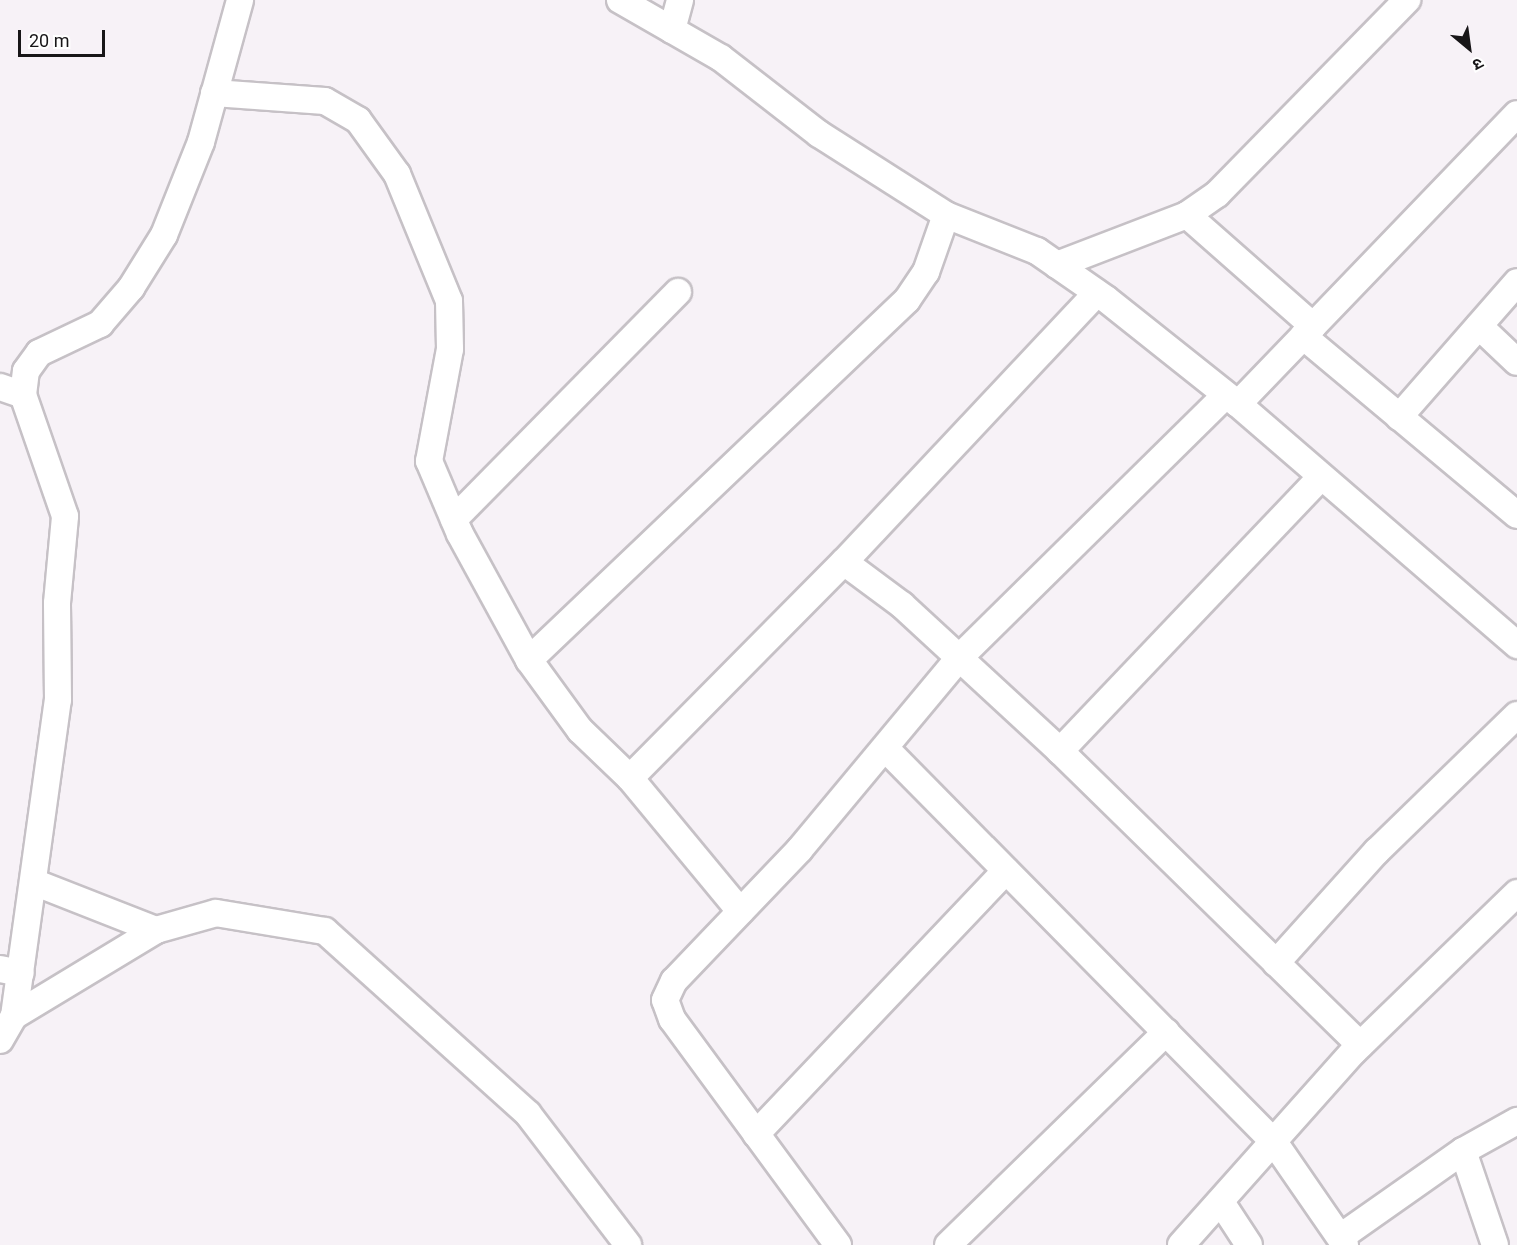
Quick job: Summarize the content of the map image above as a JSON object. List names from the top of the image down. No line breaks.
{"scale_bar":"20 m","north":"bottom right"}
